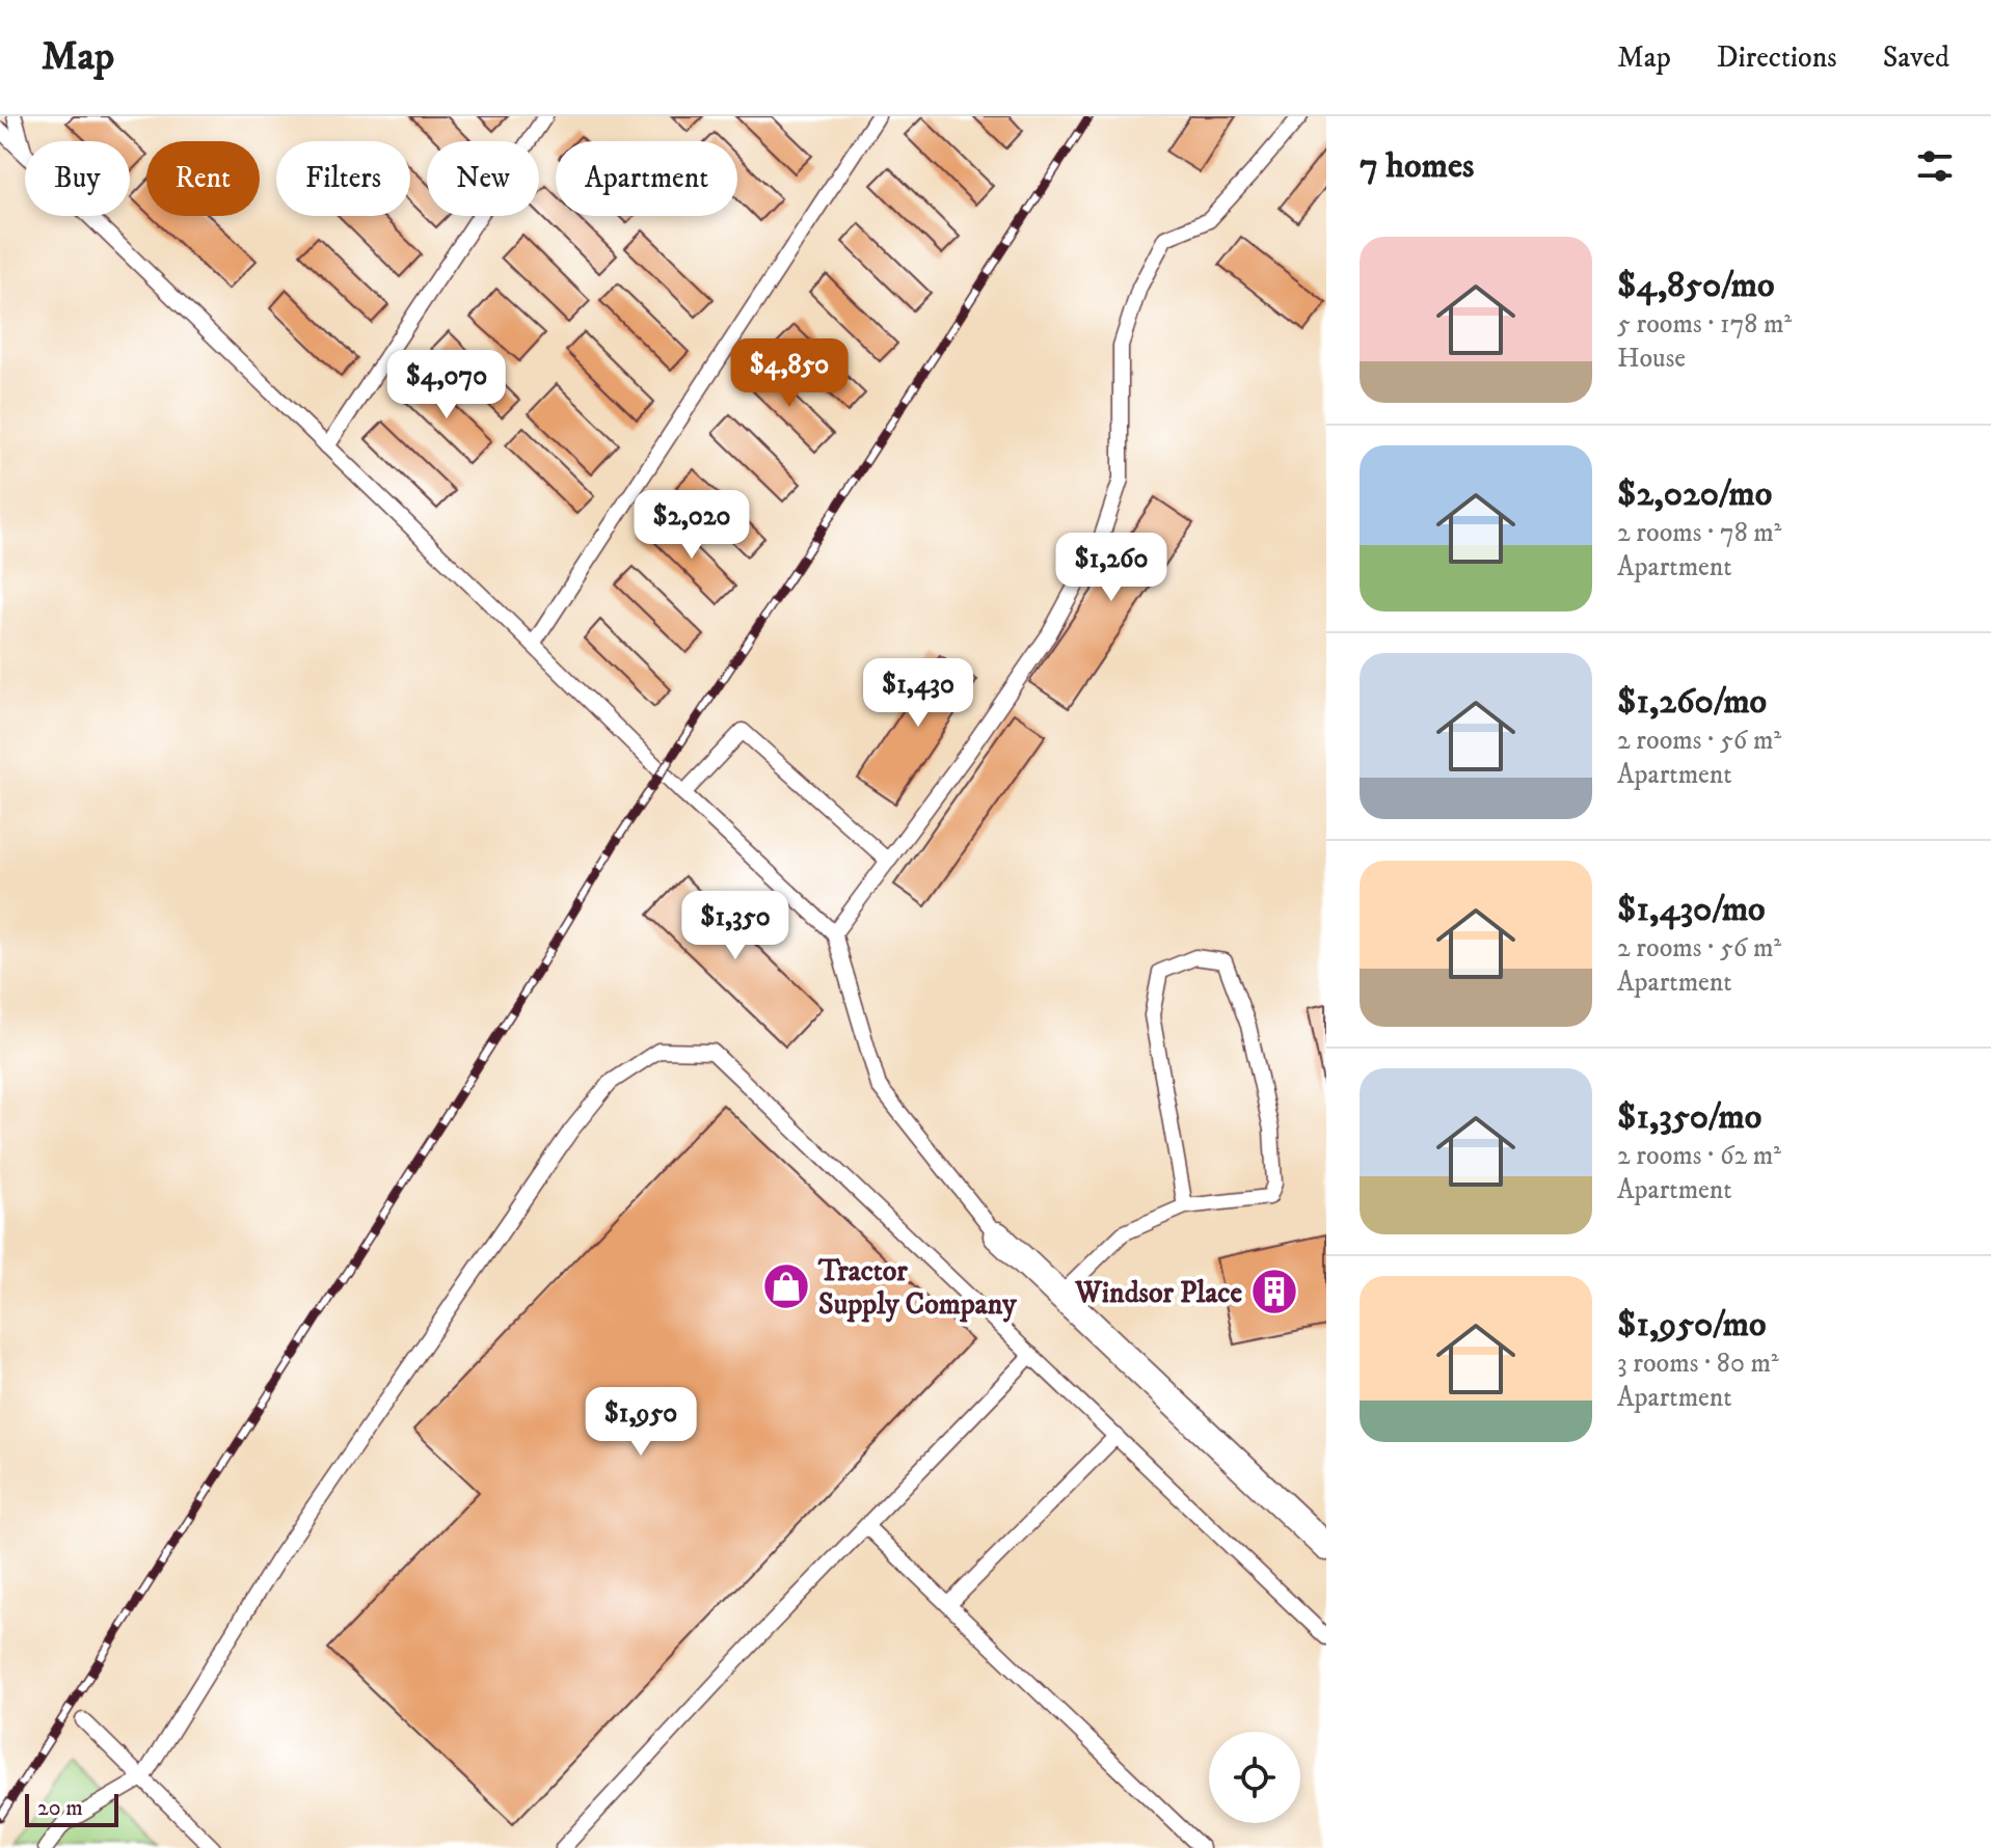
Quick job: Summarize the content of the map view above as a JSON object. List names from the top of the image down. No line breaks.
{"places":{"shop":["Tractor Supply Company"],"building":["Windsor Place"]},"scale_bar":"20 m","page":{"header":"Map","nav":["Map","Directions","Saved"],"heading":"7 homes","chip":["Buy","Rent","Filters","New","Apartment"],"list":[{"name":"$4,850/mo","note":"5 rooms · 178 m² · House"},{"name":"$2,020/mo","note":"2 rooms · 78 m² · Apartment"},{"name":"$1,260/mo","note":"2 rooms · 56 m² · Apartment"},{"name":"$1,430/mo","note":"2 rooms · 56 m² · Apartment"},{"name":"$1,350/mo","note":"2 rooms · 62 m² · Apartment"},{"name":"$1,950/mo","note":"3 rooms · 80 m² · Apartment"}],"price":["$4,850","$4,070","$2,020","$1,260","$1,430","$1,350","$1,950"],"scale":"20 m"}}
